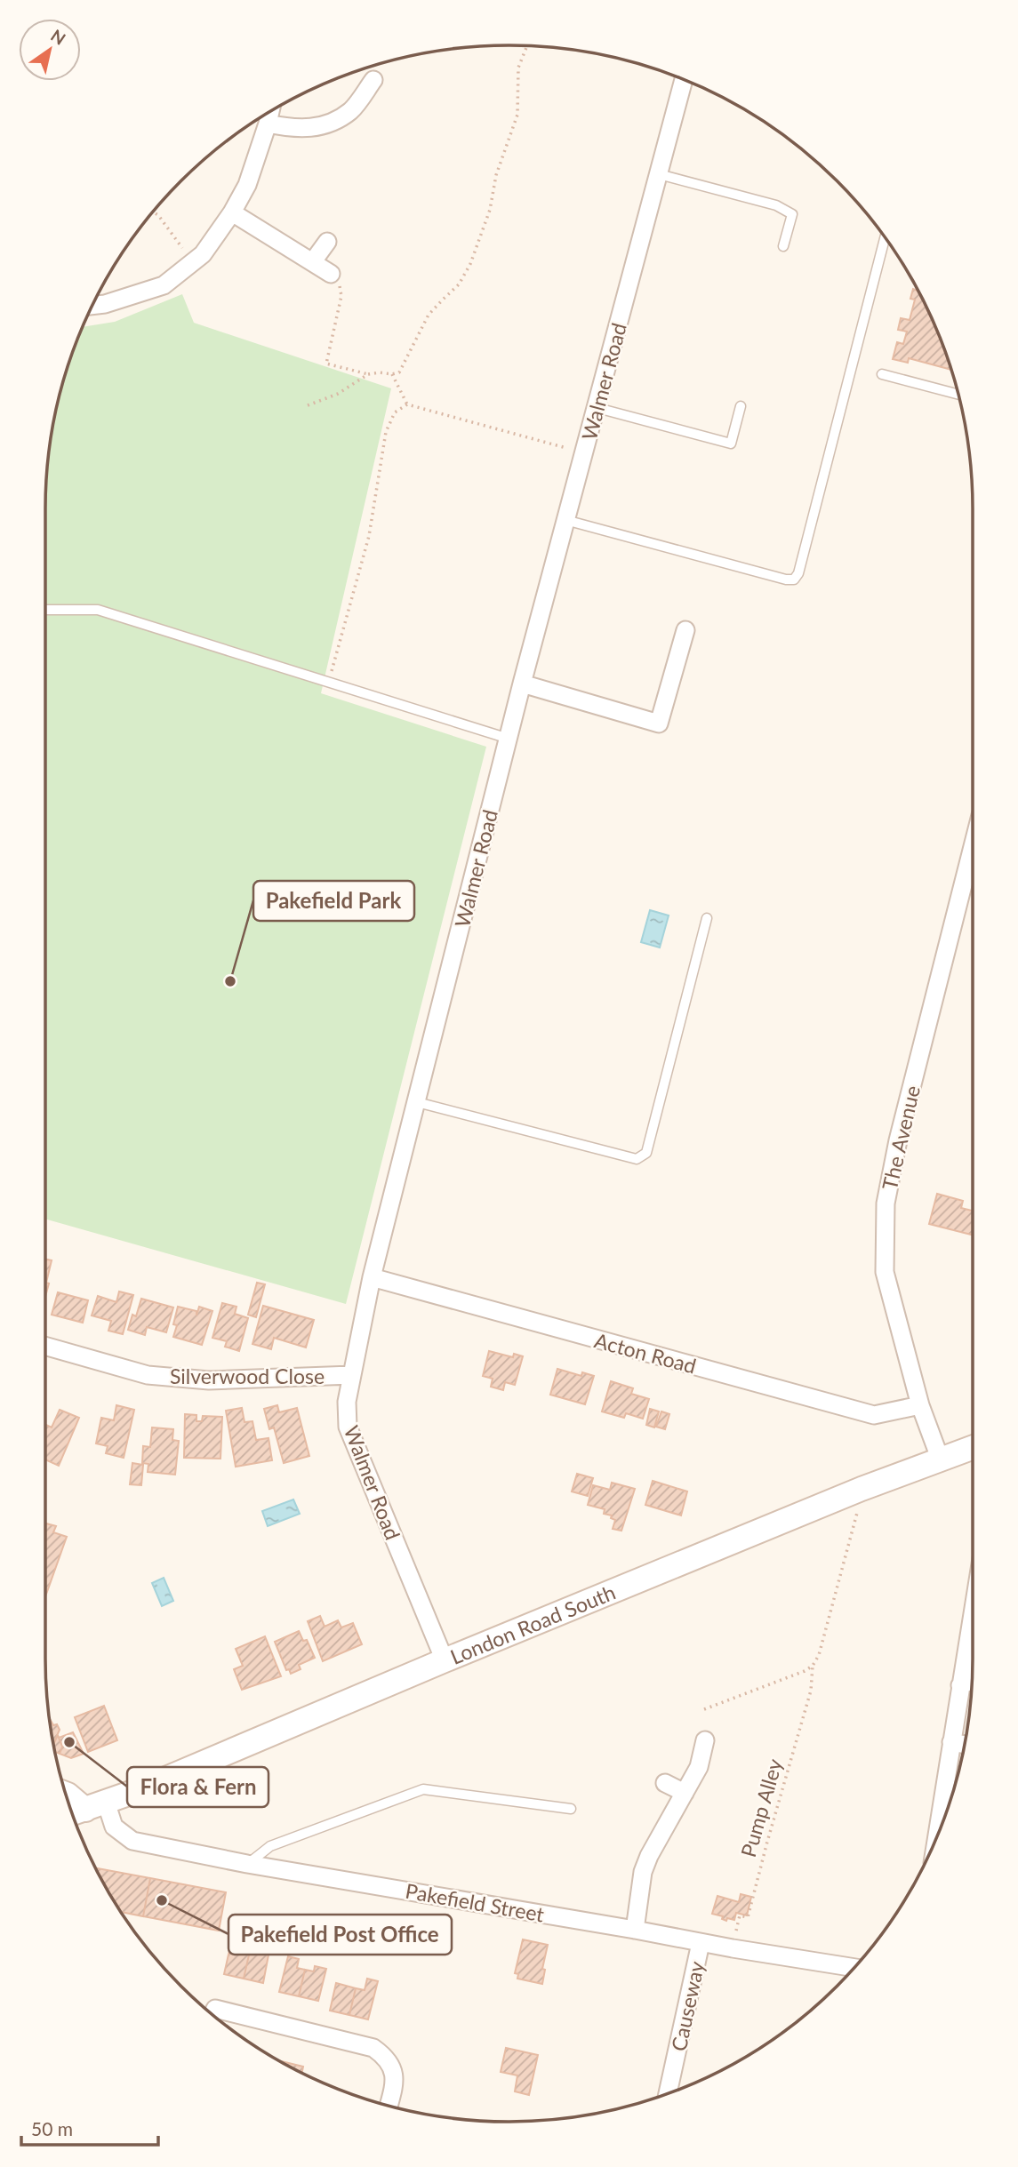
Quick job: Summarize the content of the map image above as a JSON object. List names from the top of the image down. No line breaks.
{"streets":{"main road":["London Road South"],"street":["Walmer Road","The Avenue","Acton Road","Silverwood Close","Pakefield Street","Causeway"],"path":["Pump Alley"]},"crossings":[["Walmer Road","Acton Road"],["Walmer Road","Silverwood Close"],["Walmer Road","London Road South"],["The Avenue","Acton Road"],["The Avenue","London Road South"],["London Road South","Pakefield Street"],["Pump Alley","Pakefield Street"],["Pakefield Street","Causeway"]],"places":["Pakefield Park","Flora & Fern","Pakefield Post Office"],"scale_bar":"50 m","north":"top right"}
